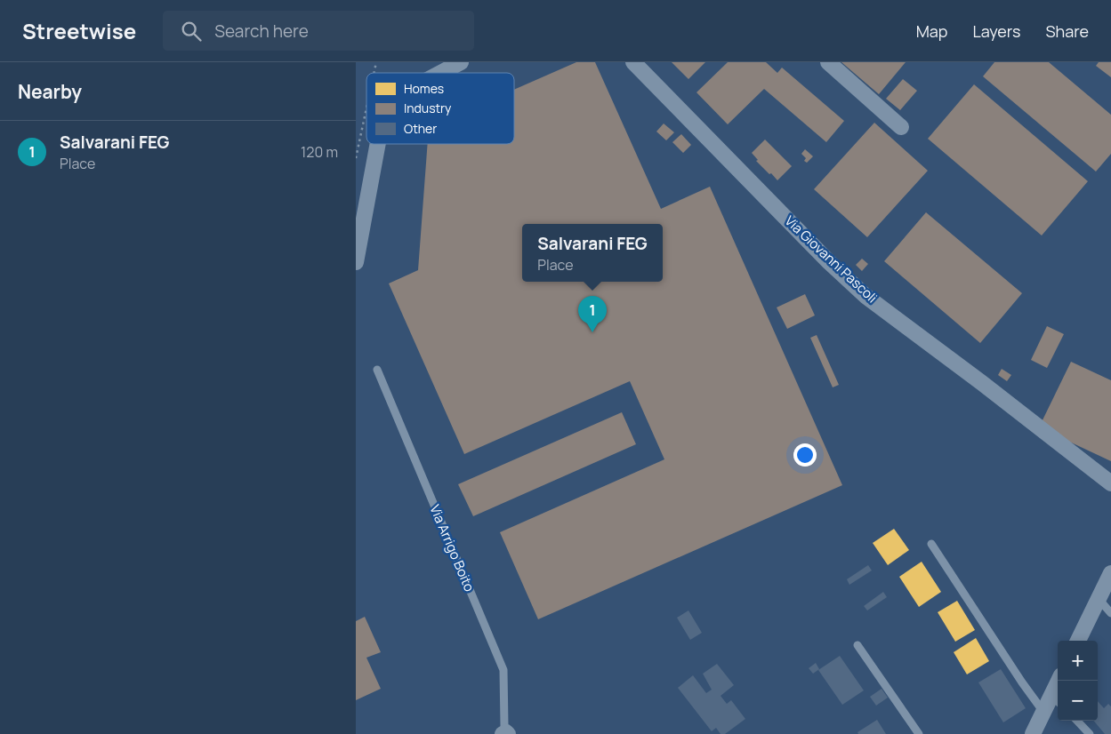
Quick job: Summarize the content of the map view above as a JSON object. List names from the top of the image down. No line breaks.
{"streets":{"street":["Via Giovanni Pascoli"],"lane":["Via Arrigo Boito"]},"legend":["Homes","Industry","Other"],"page":{"header":"Streetwise","search":"Search here","nav":["Map","Layers","Share"],"heading":"Nearby","list":[{"mark":"1","name":"Salvarani FEG","note":"Place","value":"120 m"}],"popup":["Salvarani FEG","Place"],"pins":"1","map_buttons":["+","−"]}}
